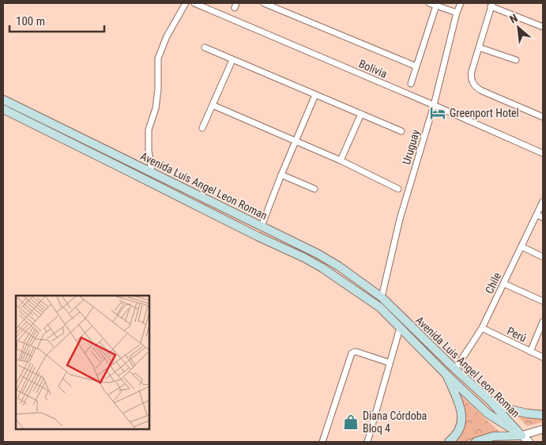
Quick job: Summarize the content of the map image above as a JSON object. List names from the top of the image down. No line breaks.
{"streets":{"main road":["Avenida Luis Angel Leon Roman"],"street":["Bolivia","Uruguay","Chile","Perú"]},"crossings":[["Bolivia","Uruguay"],["Uruguay","Avenida Luis Angel Leon Roman"],["Avenida Luis Angel Leon Roman","Chile"],["Chile","Perú"]],"places":{"hotel":["Greenport Hotel"],"shop":["Diana Córdoba Bloq 4"]},"scale_bar":"100 m","north":"top left"}
